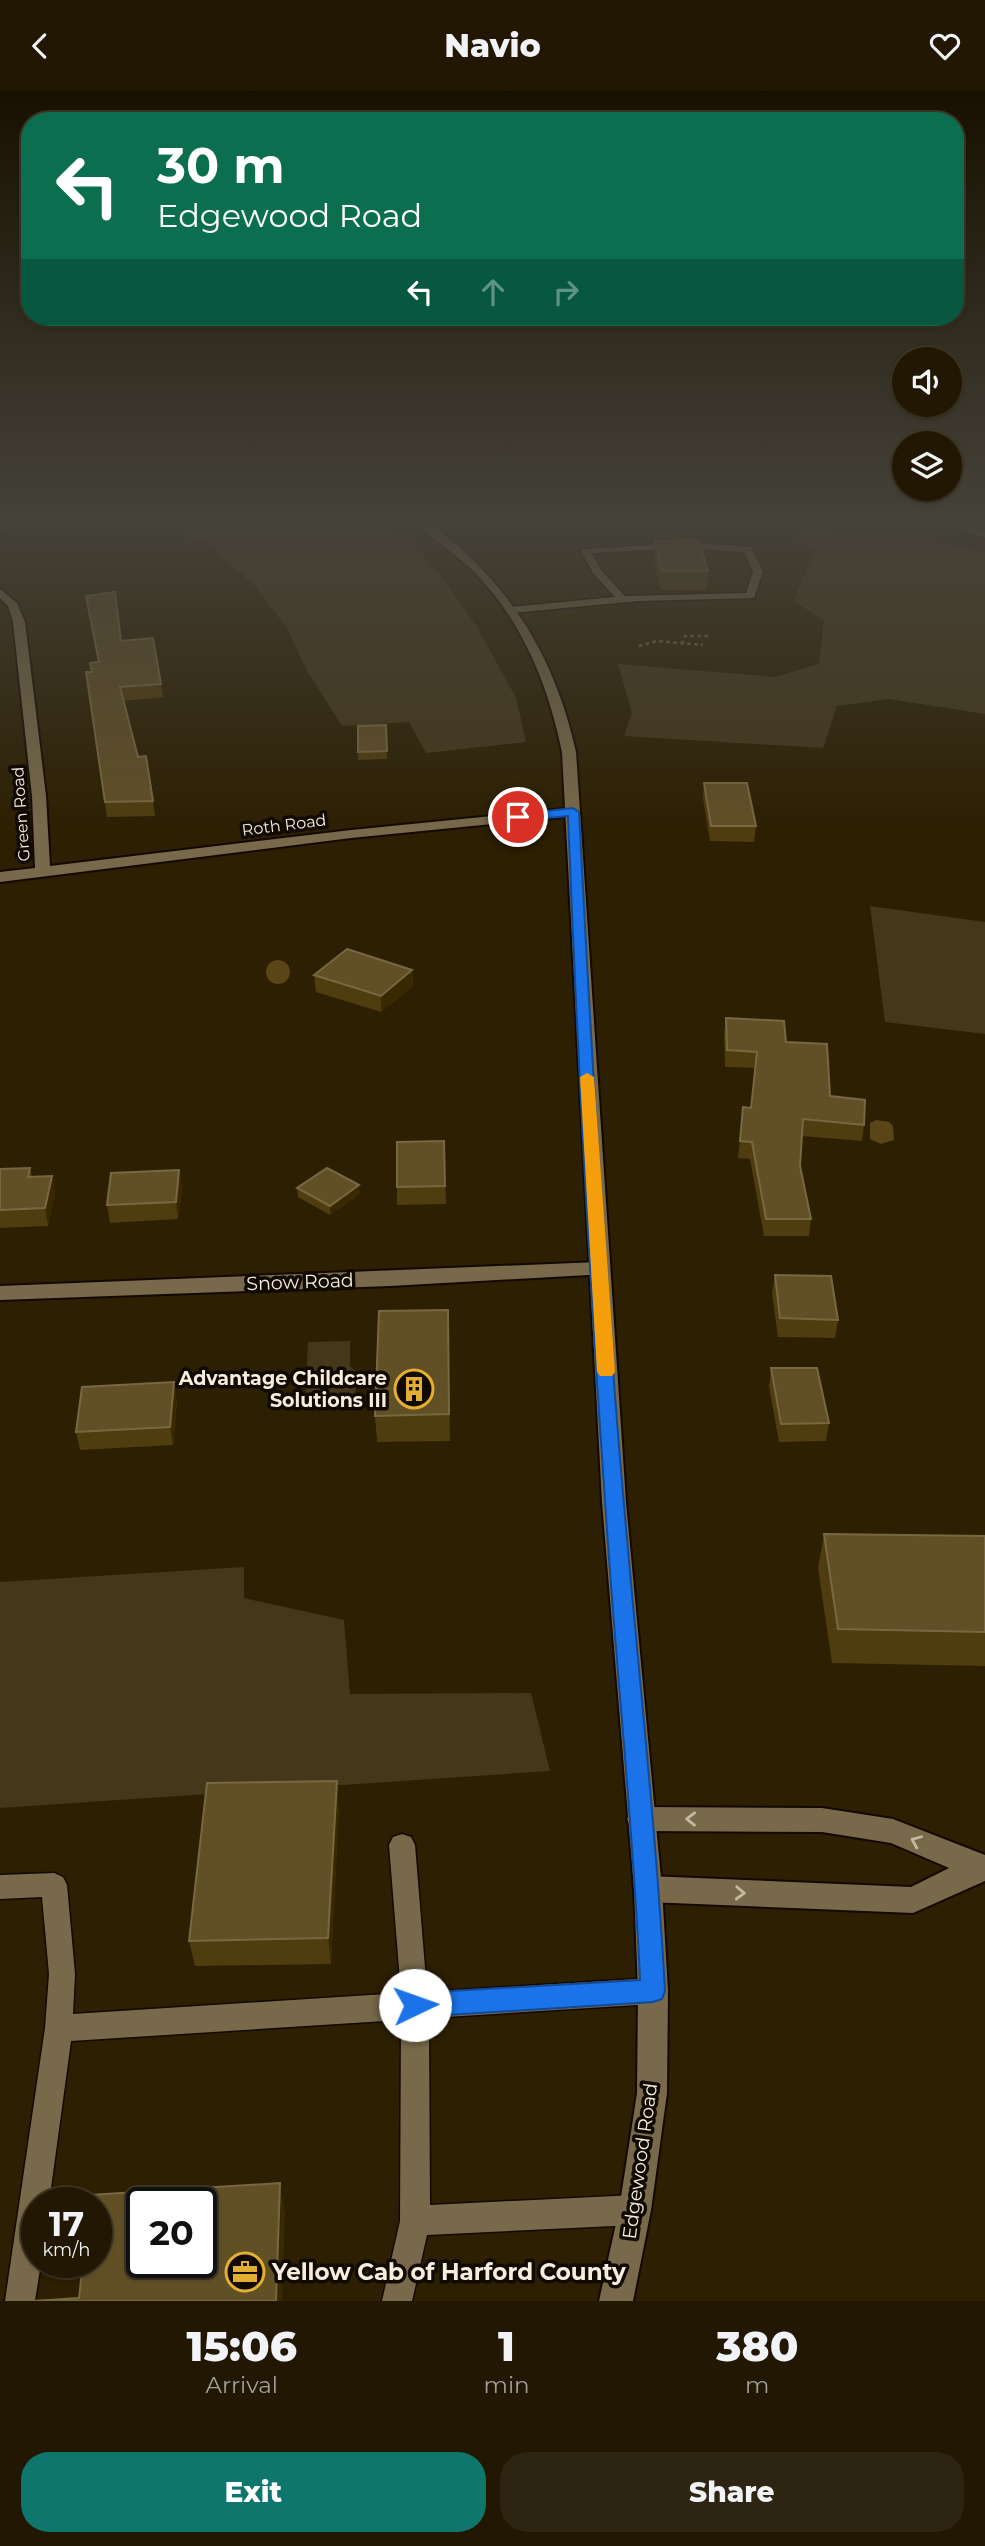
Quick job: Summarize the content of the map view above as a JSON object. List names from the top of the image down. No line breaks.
{"streets":{"street":["Green Road","Roth Road","Snow Road","Edgewood Road"]},"crossings":[["Green Road","Roth Road"],["Roth Road","Edgewood Road"],["Snow Road","Edgewood Road"]],"places":{"building":["Advantage Childcare Solutions III"],"office":["Yellow Cab of Harford County"]},"page":{"header":"Navio","turn":["30 m","Edgewood Road"],"speed":"17 km/h","limit":"20","eta":["15:06","Arrival","1","min","380","m"],"buttons":["Exit","Share"]}}
